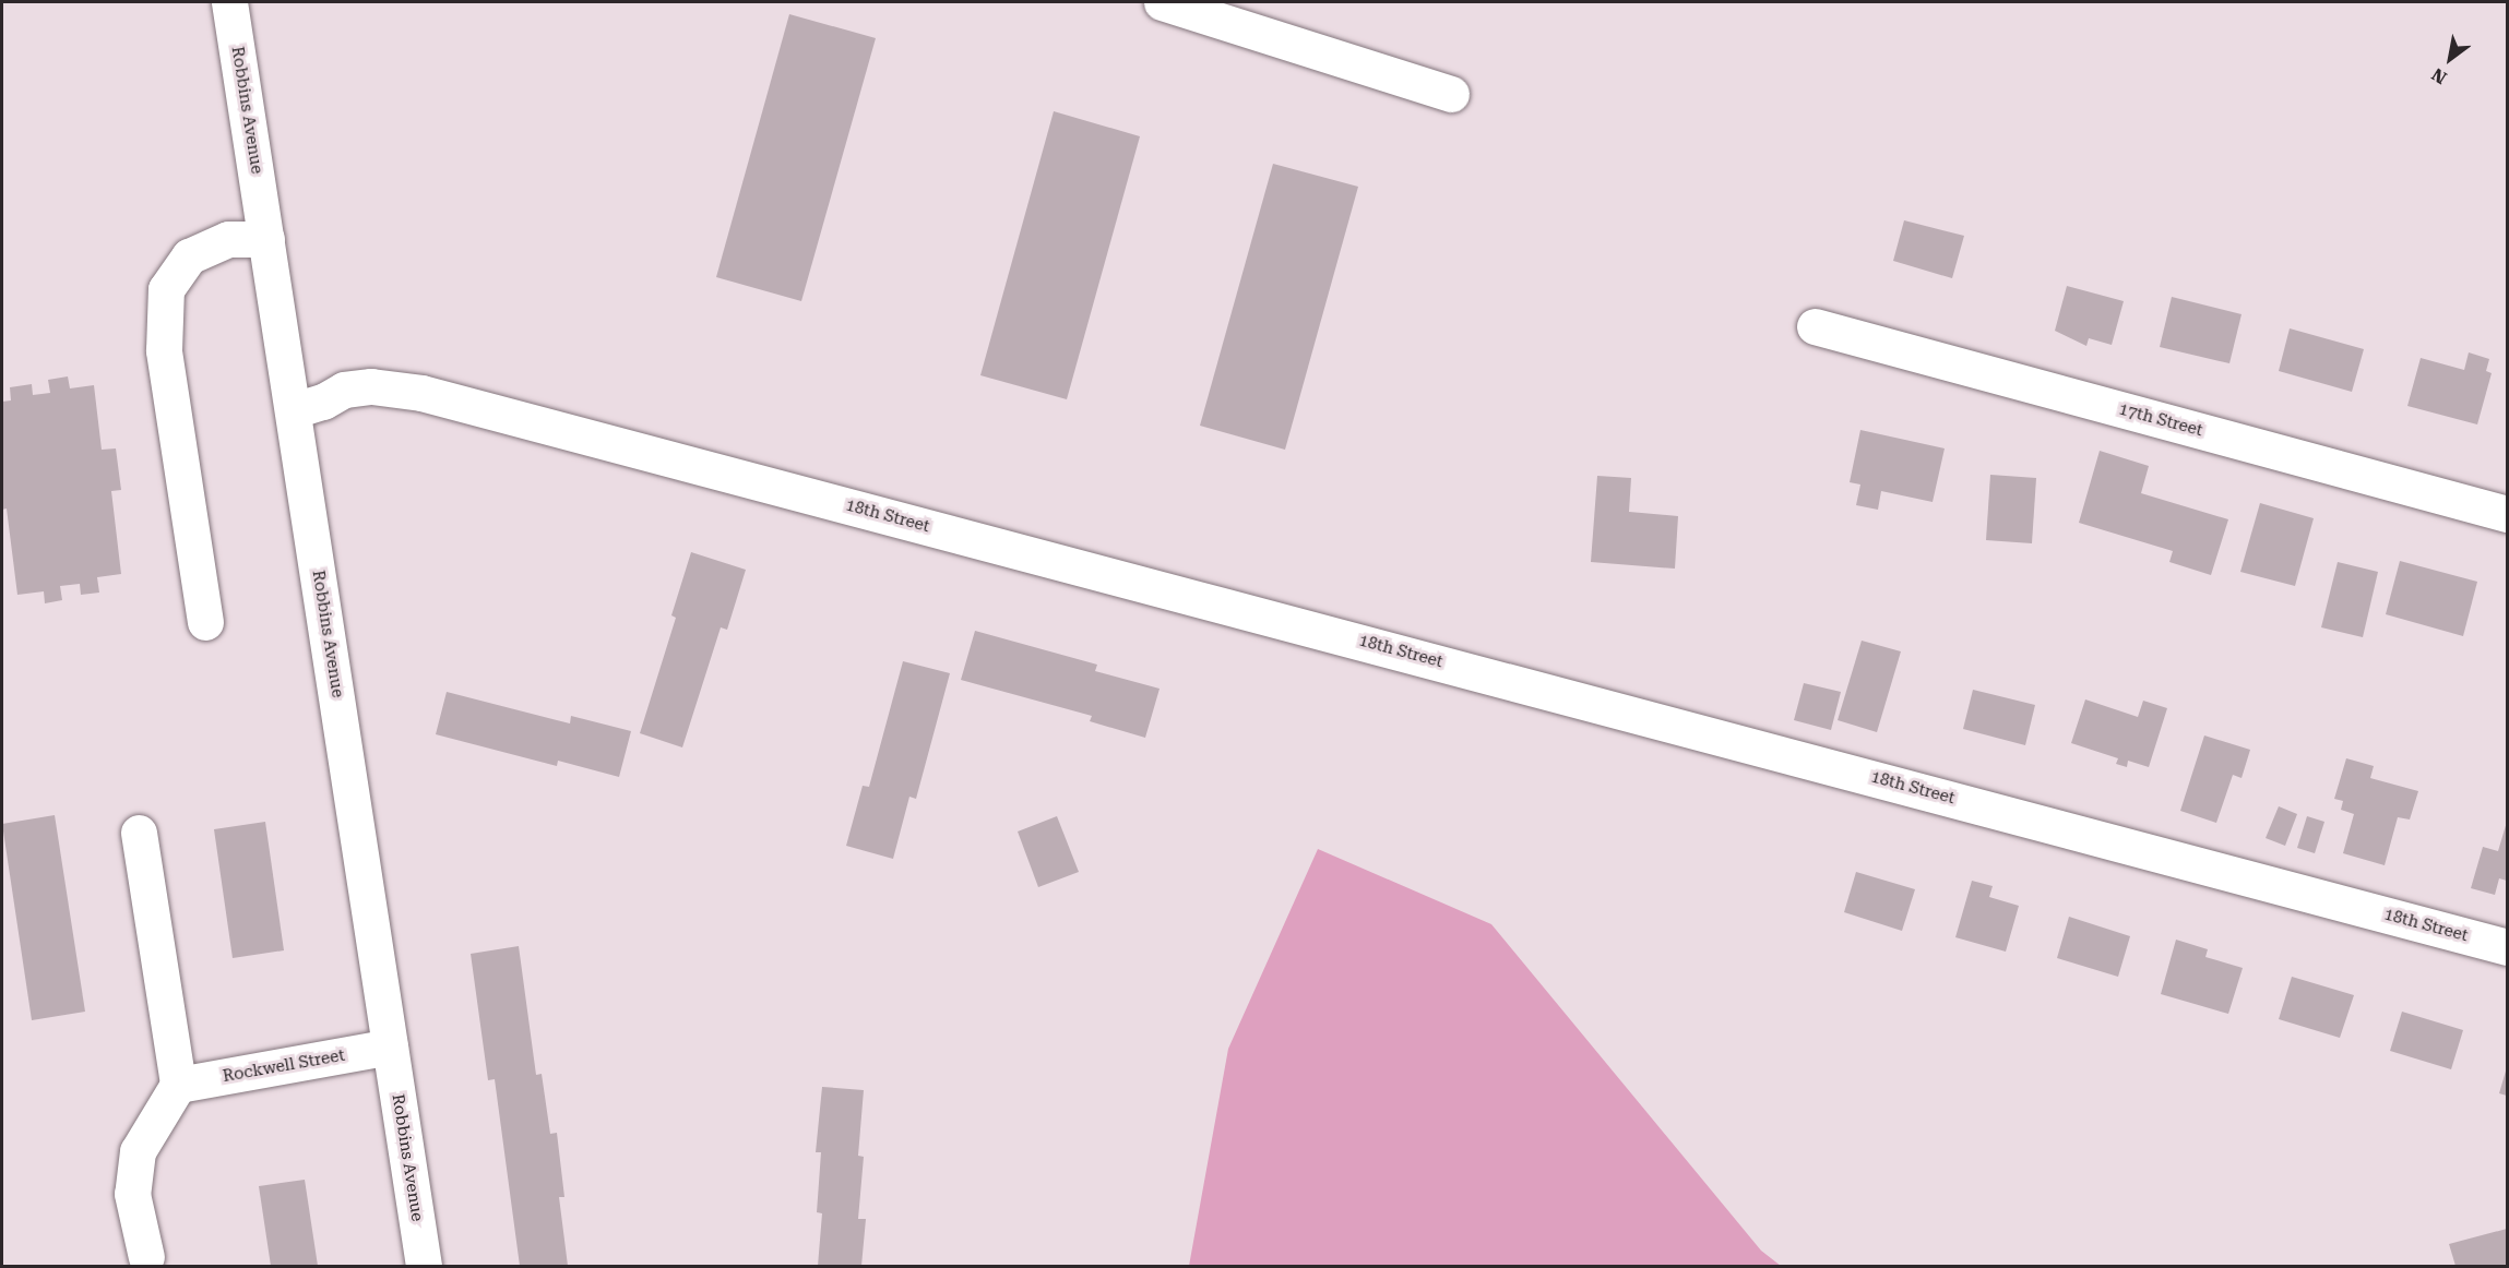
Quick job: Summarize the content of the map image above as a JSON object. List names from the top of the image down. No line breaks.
{"streets":{"street":["Robbins Avenue","17th Street","18th Street","Rockwell Street"]},"crossings":[["Robbins Avenue","18th Street"],["Robbins Avenue","Rockwell Street"]],"north":"bottom left"}
